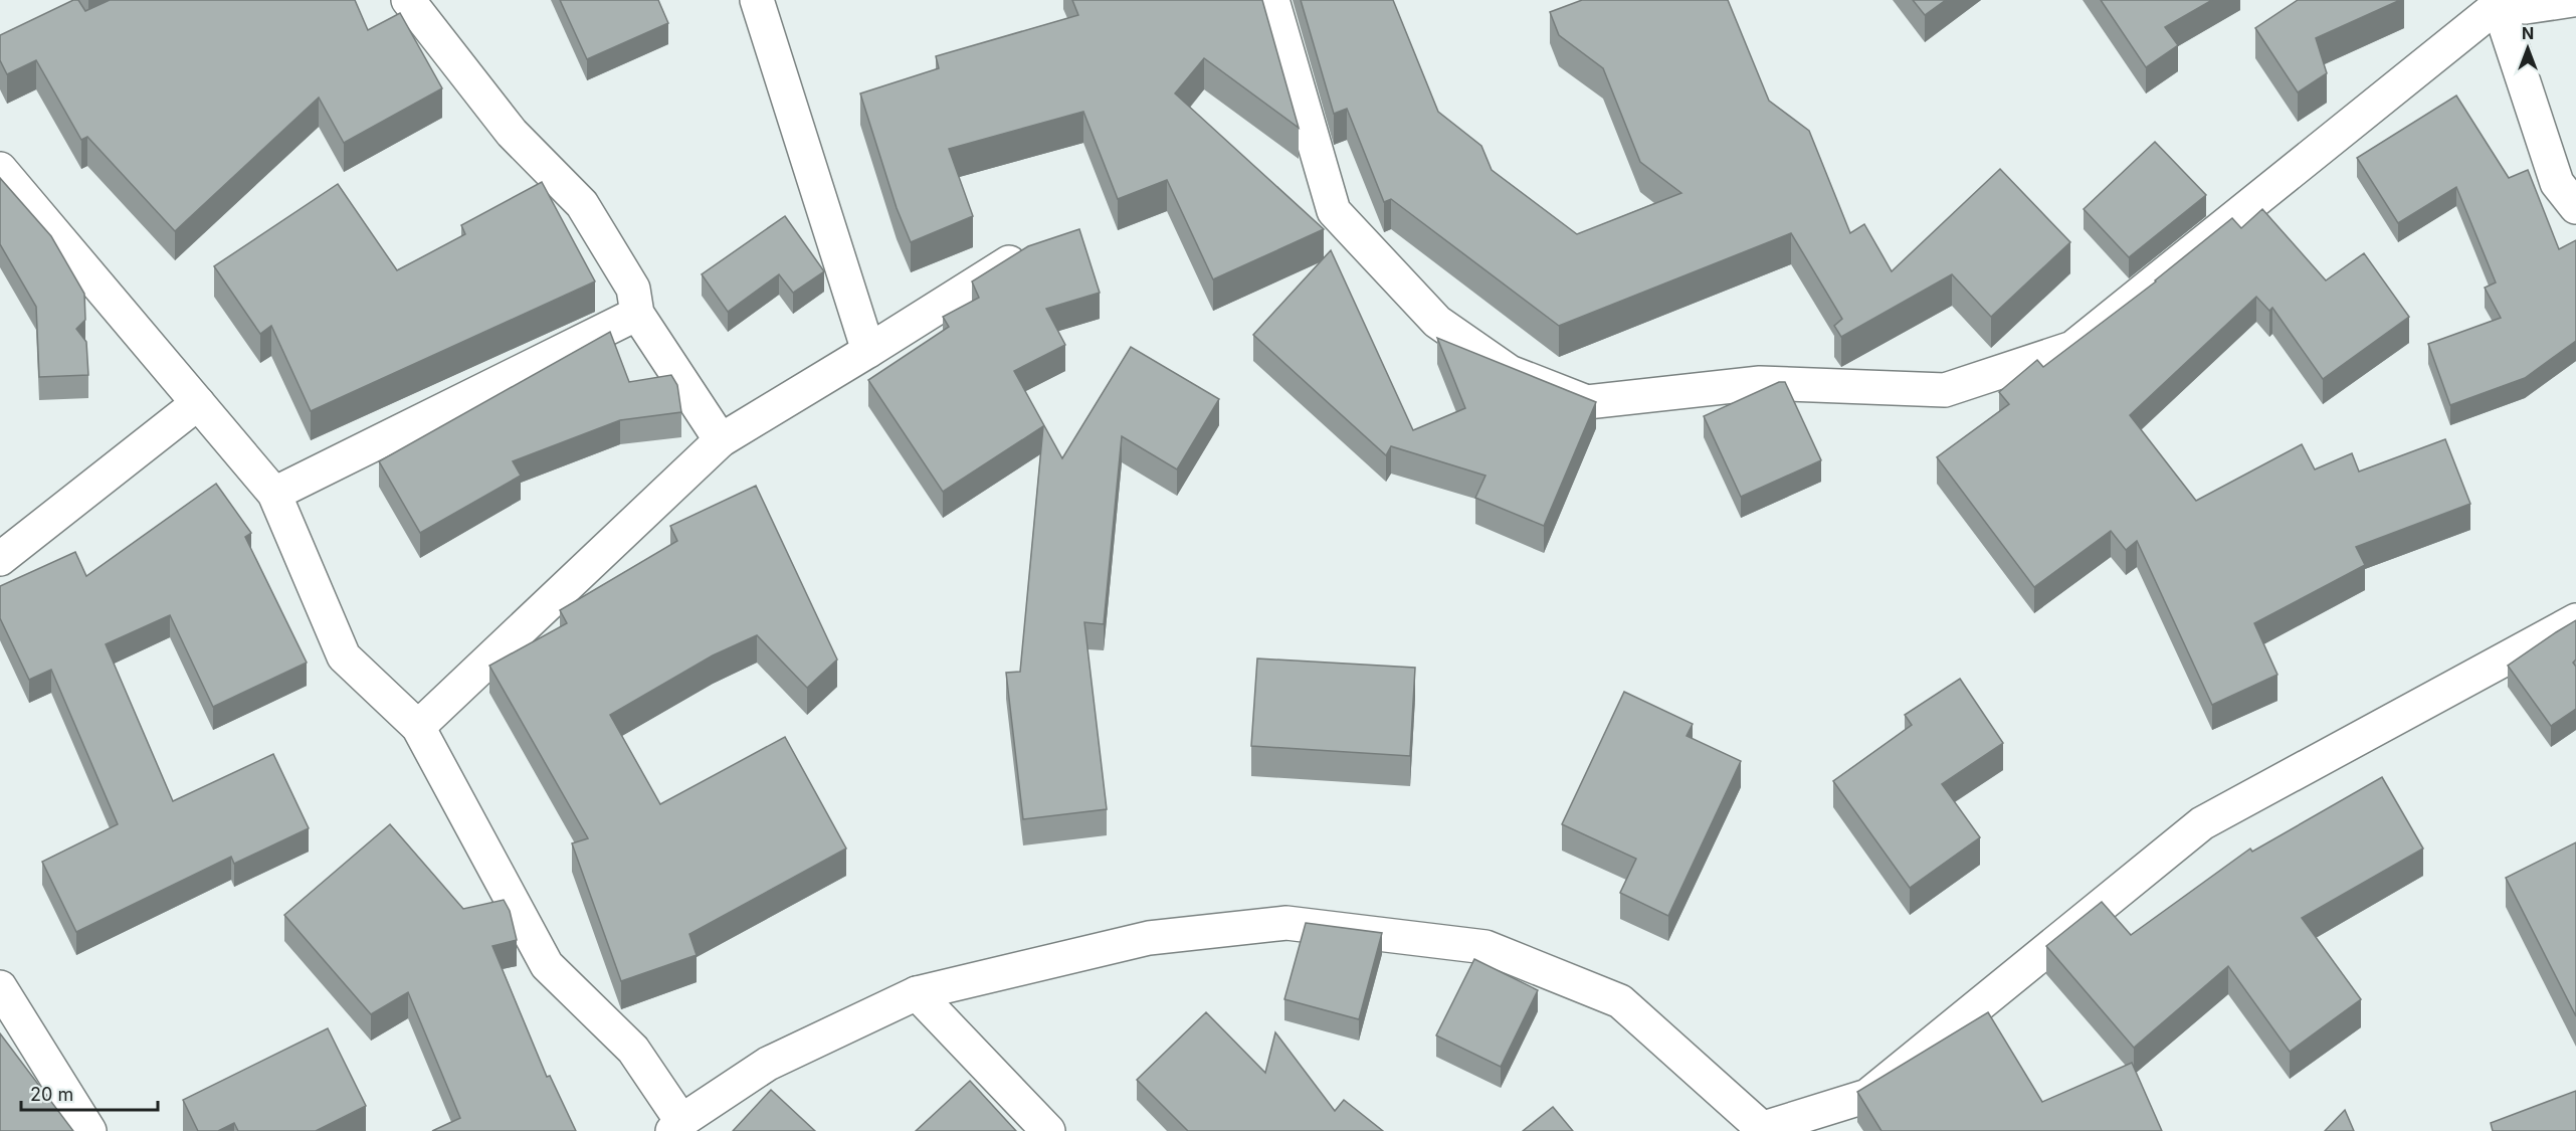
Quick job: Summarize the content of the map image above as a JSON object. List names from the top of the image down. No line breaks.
{"scale_bar":"20 m","north":"top"}
